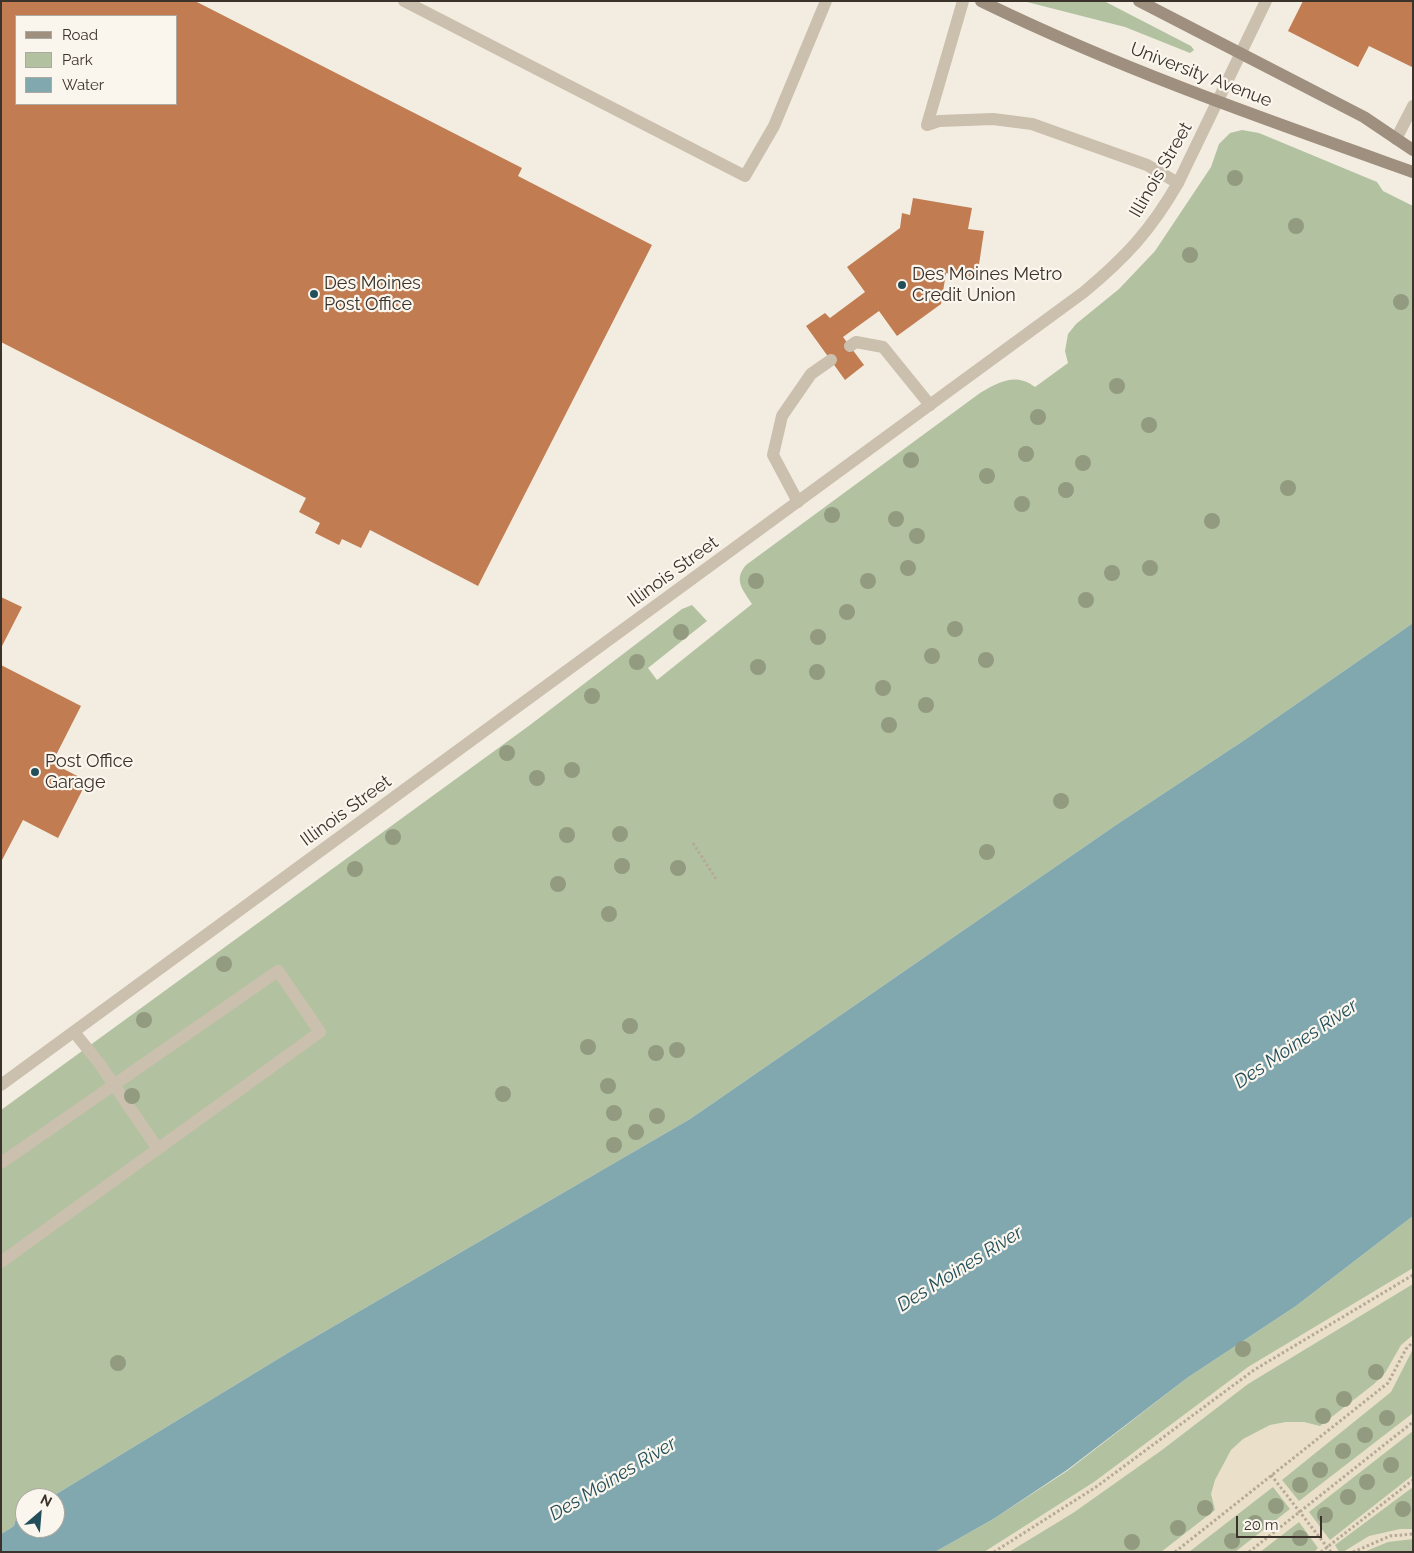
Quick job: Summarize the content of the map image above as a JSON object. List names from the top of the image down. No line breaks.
{"streets":{"main road":["University Avenue"],"street":["Illinois Street"]},"crossings":[["University Avenue","Illinois Street"]],"water":["Des Moines River"],"places":["Des Moines Metro Credit Union","Des Moines Post Office","Post Office Garage"],"legend":["Road","Park","Water"],"scale_bar":"20 m","north":"top right"}
